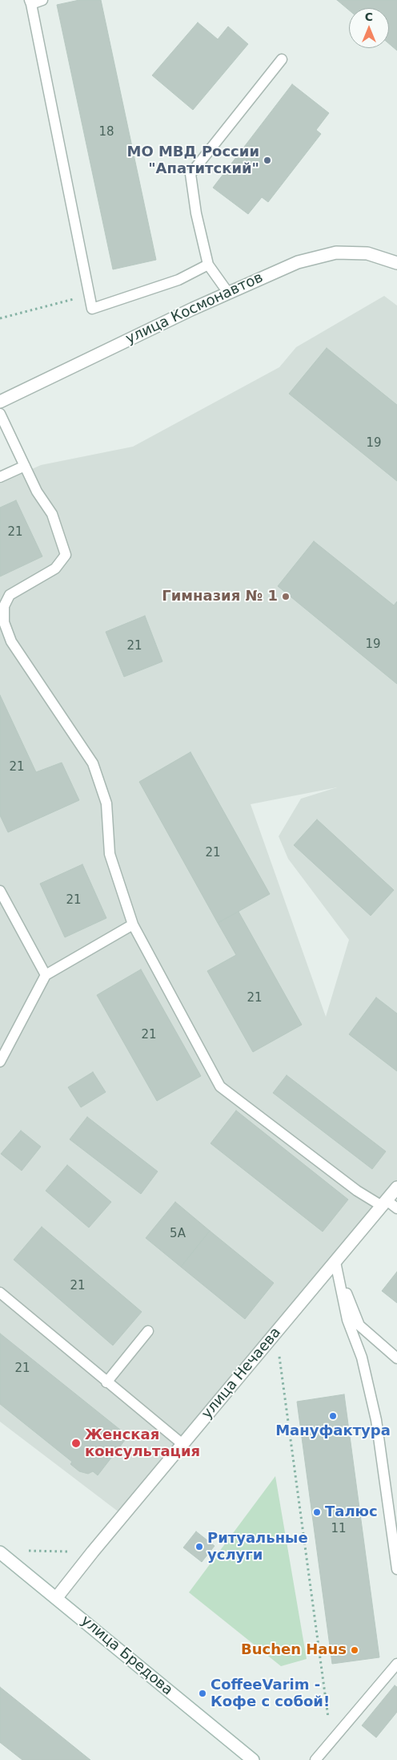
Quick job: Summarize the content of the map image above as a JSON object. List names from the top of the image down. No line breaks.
{"streets":{"street":["улица Космонавтов","улица Нечаева","улица Бредова"]},"crossings":[["улица Нечаева","улица Бредова"]],"places":["МО МВД России \"Апатитский\"","Гимназия № 1","Мануфактура","Женская консультация","Талюс","Ритуальные услуги","Buchen Haus","CoffeeVarim - Кофе с собой!"],"house_numbers":["18","19","21","19","21","21","21","21","21","21","5А","21","21","11"],"north":"top"}
